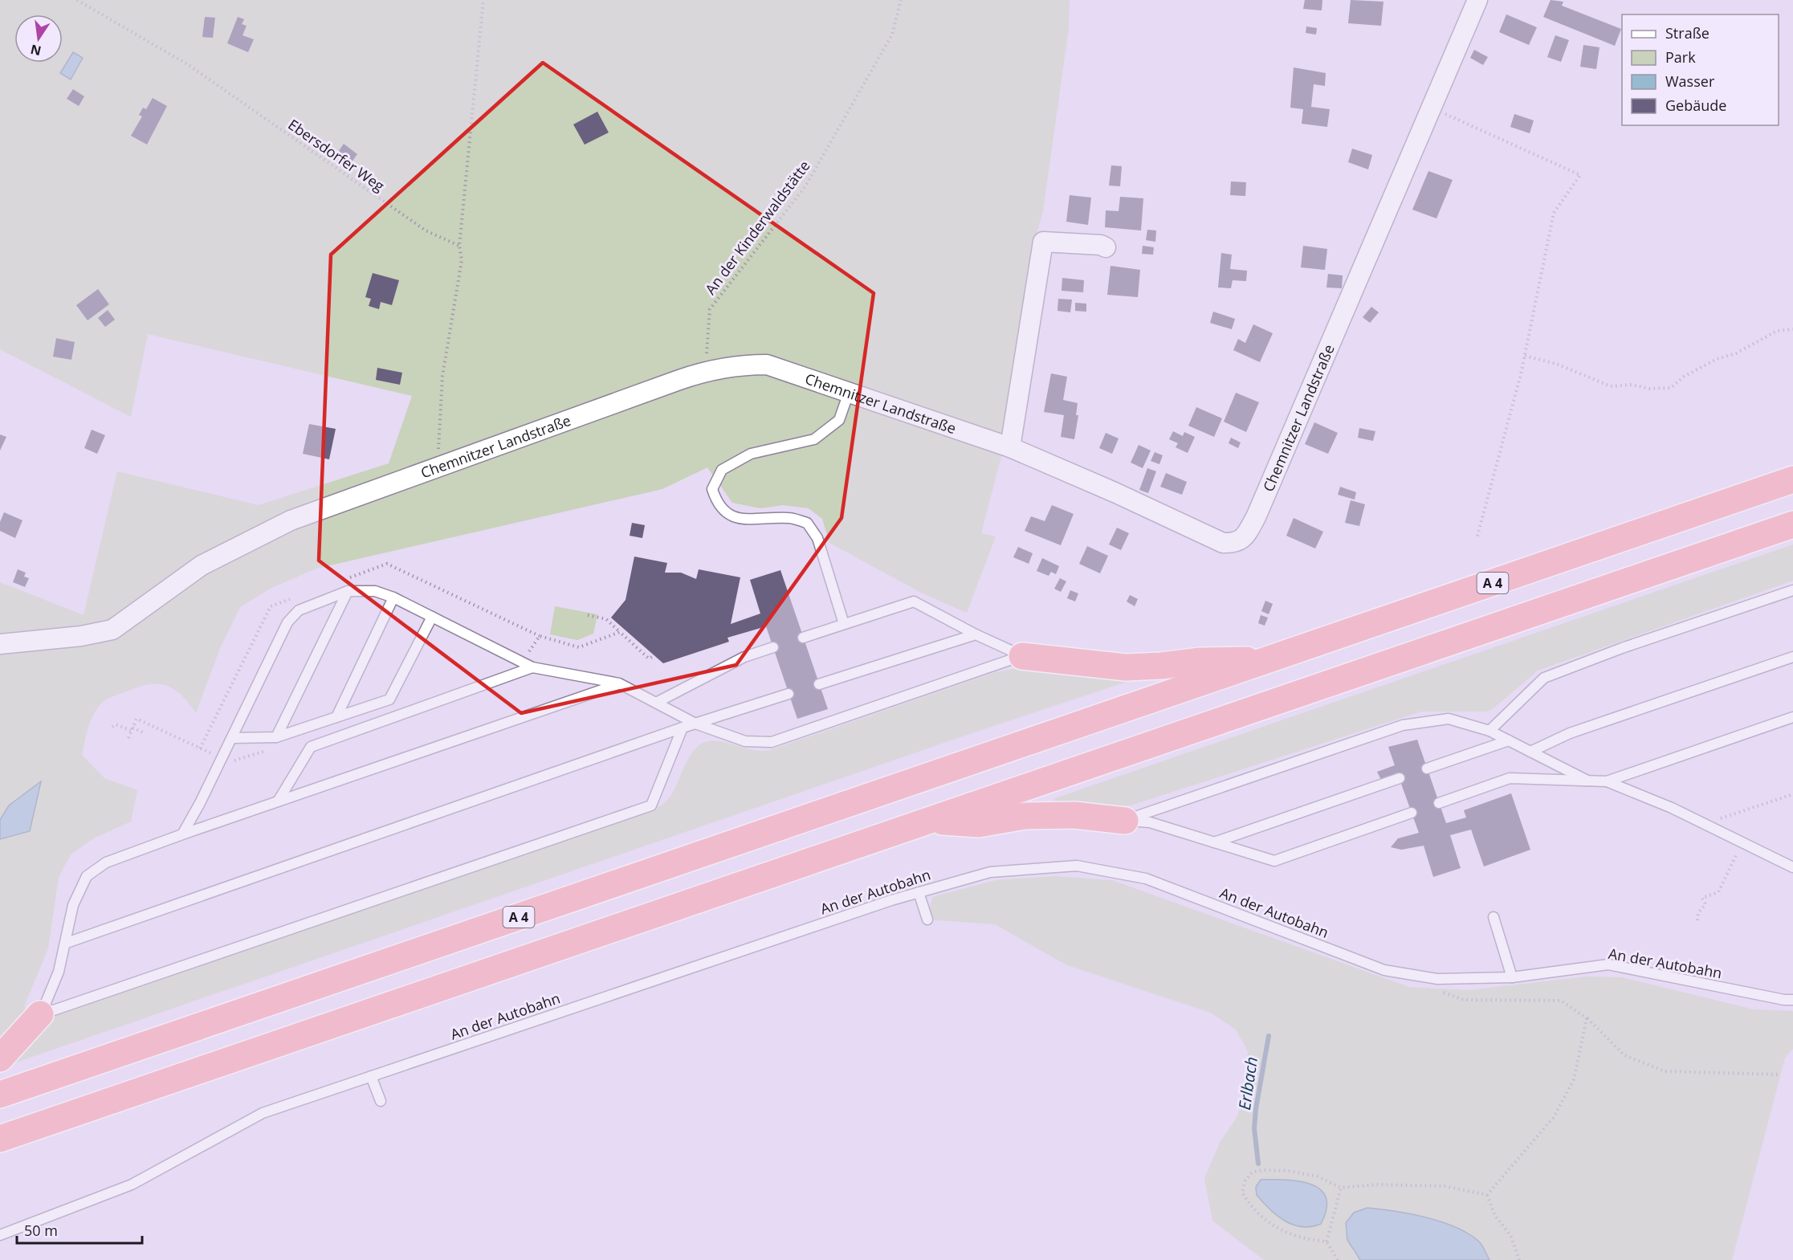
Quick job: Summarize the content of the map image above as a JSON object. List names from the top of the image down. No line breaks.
{"streets":{"highway":["A 4"],"street":["Chemnitzer Landstraße"],"lane":["An der Autobahn"],"path":["Ebersdorfer Weg","An der Kinderwaldstätte"]},"crossings":[["An der Kinderwaldstätte","Chemnitzer Landstraße"]],"water":["Erlbach"],"legend":["Straße","Park","Wasser","Gebäude"],"scale_bar":"50 m","north":"bottom"}
